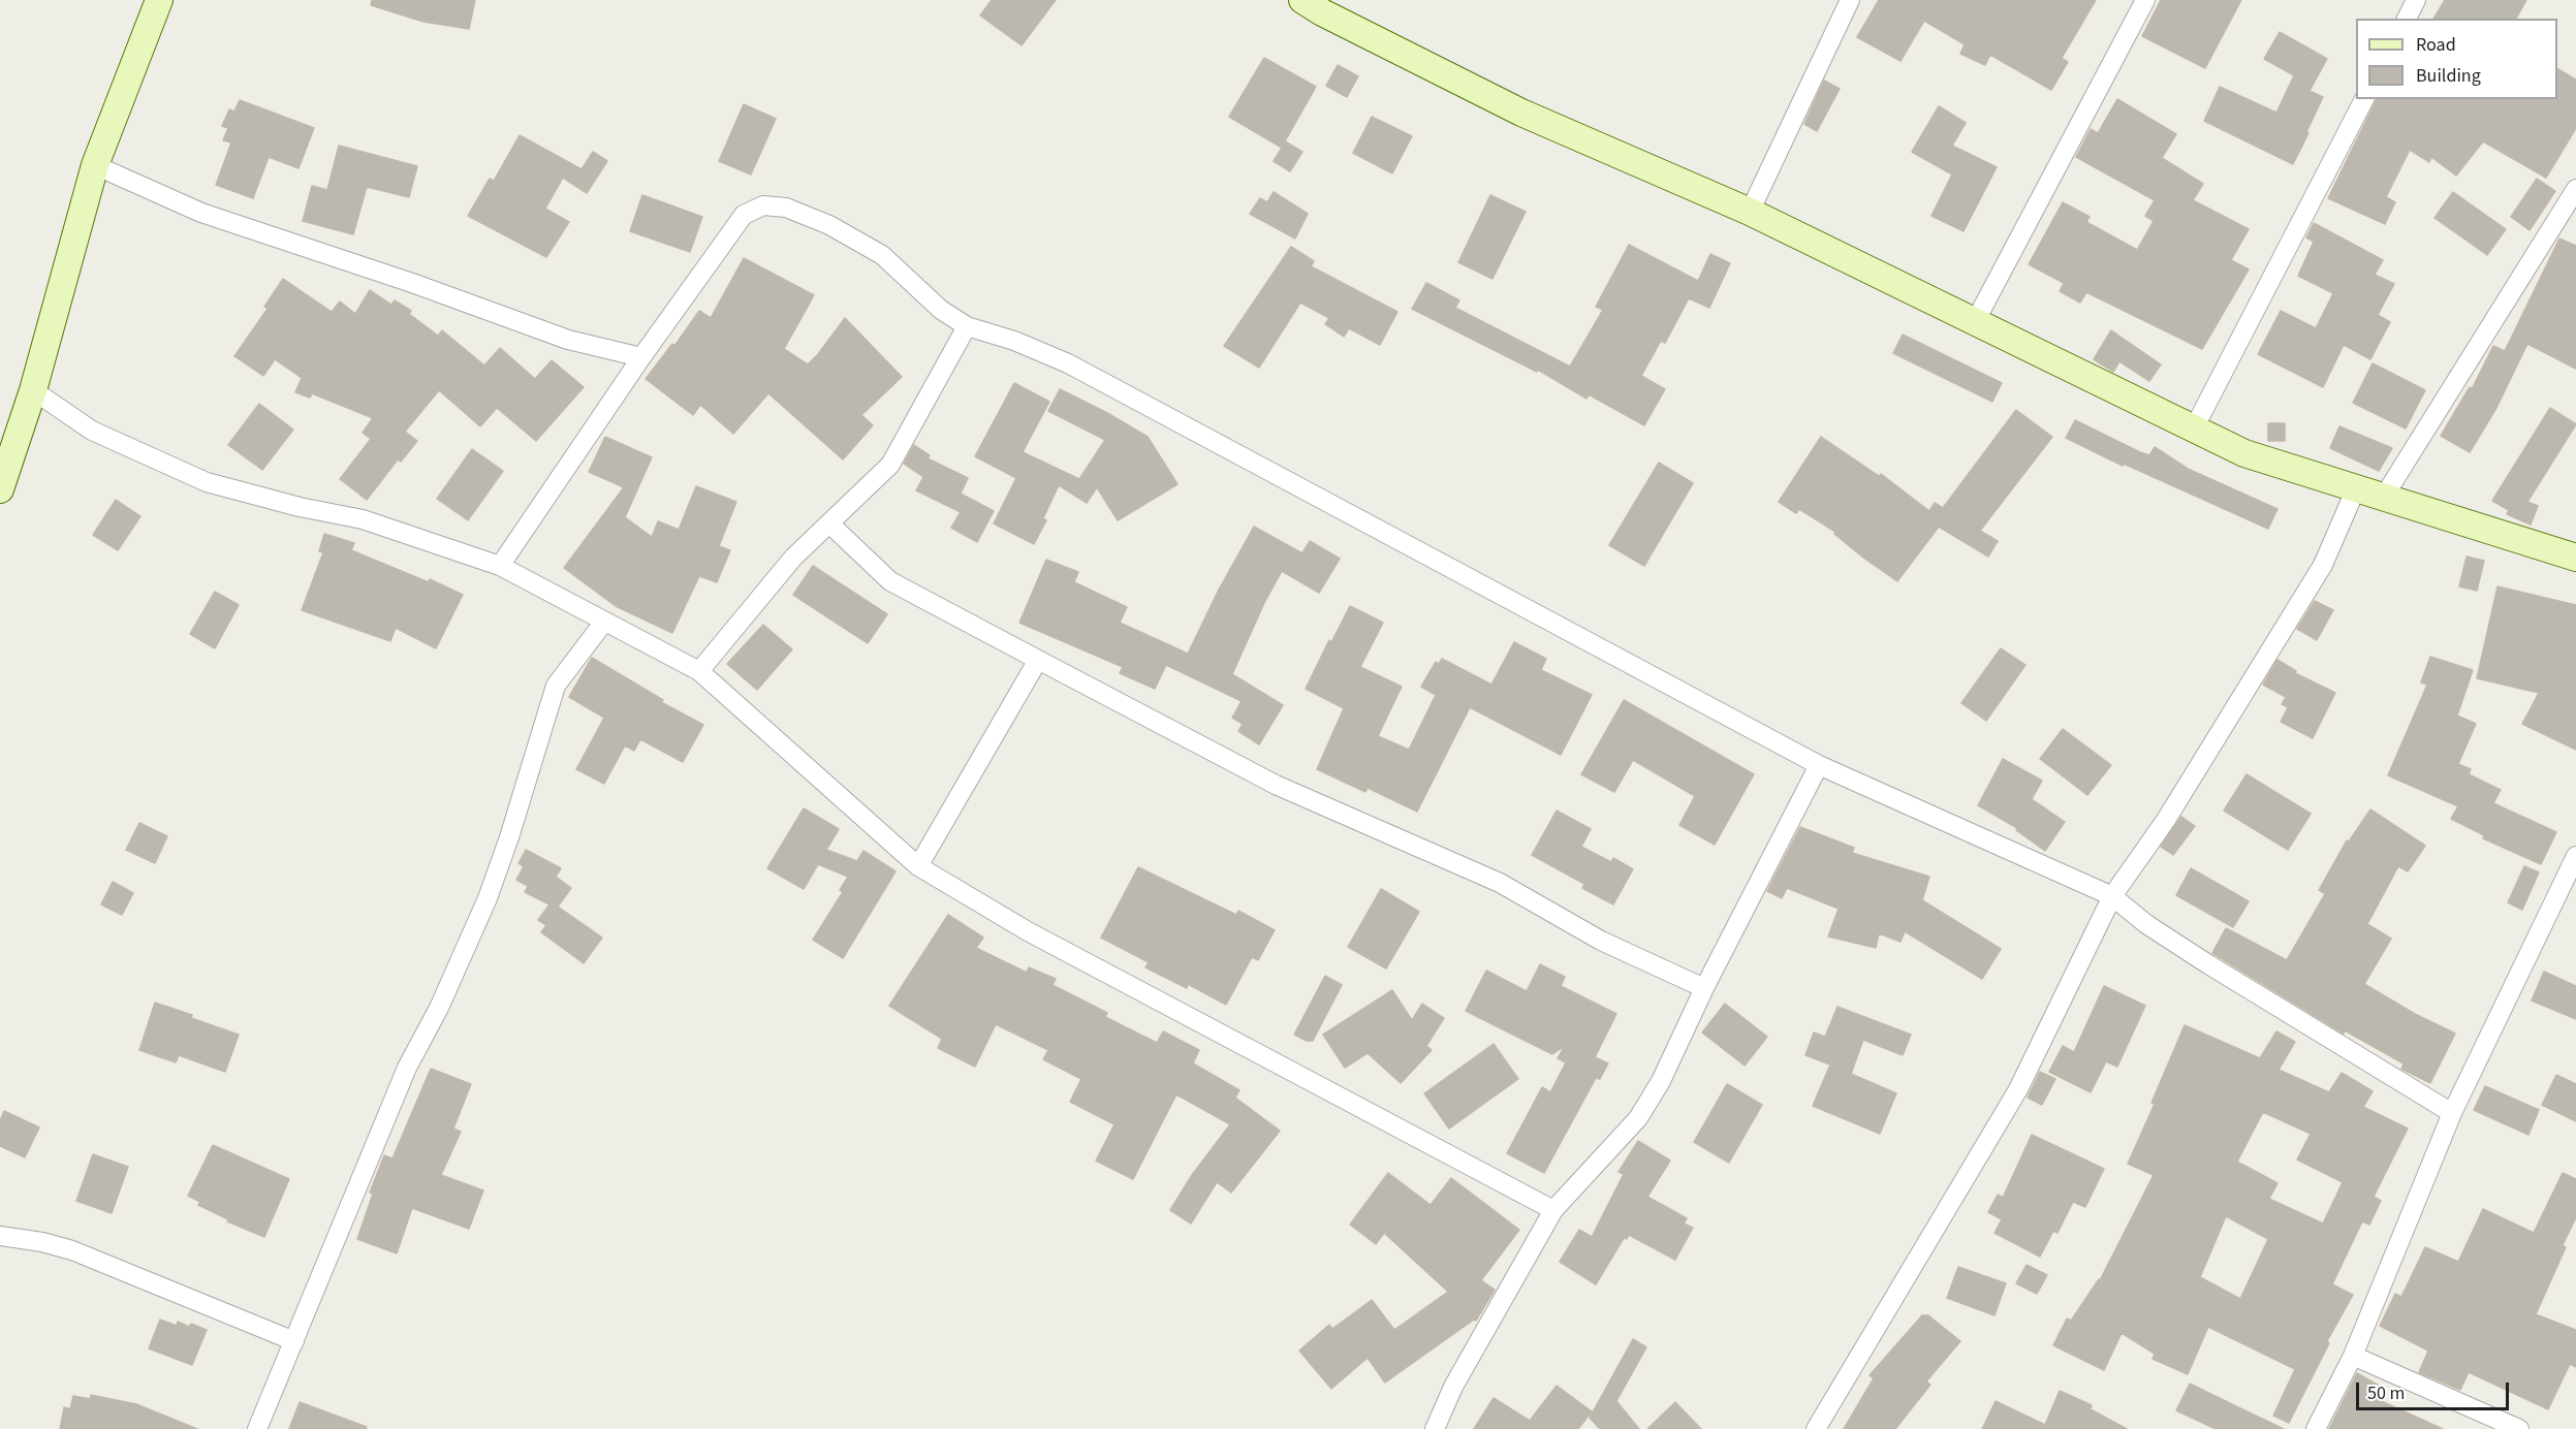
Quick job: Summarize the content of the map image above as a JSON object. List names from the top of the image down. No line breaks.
{"legend":["Road","Building"],"scale_bar":"50 m"}
